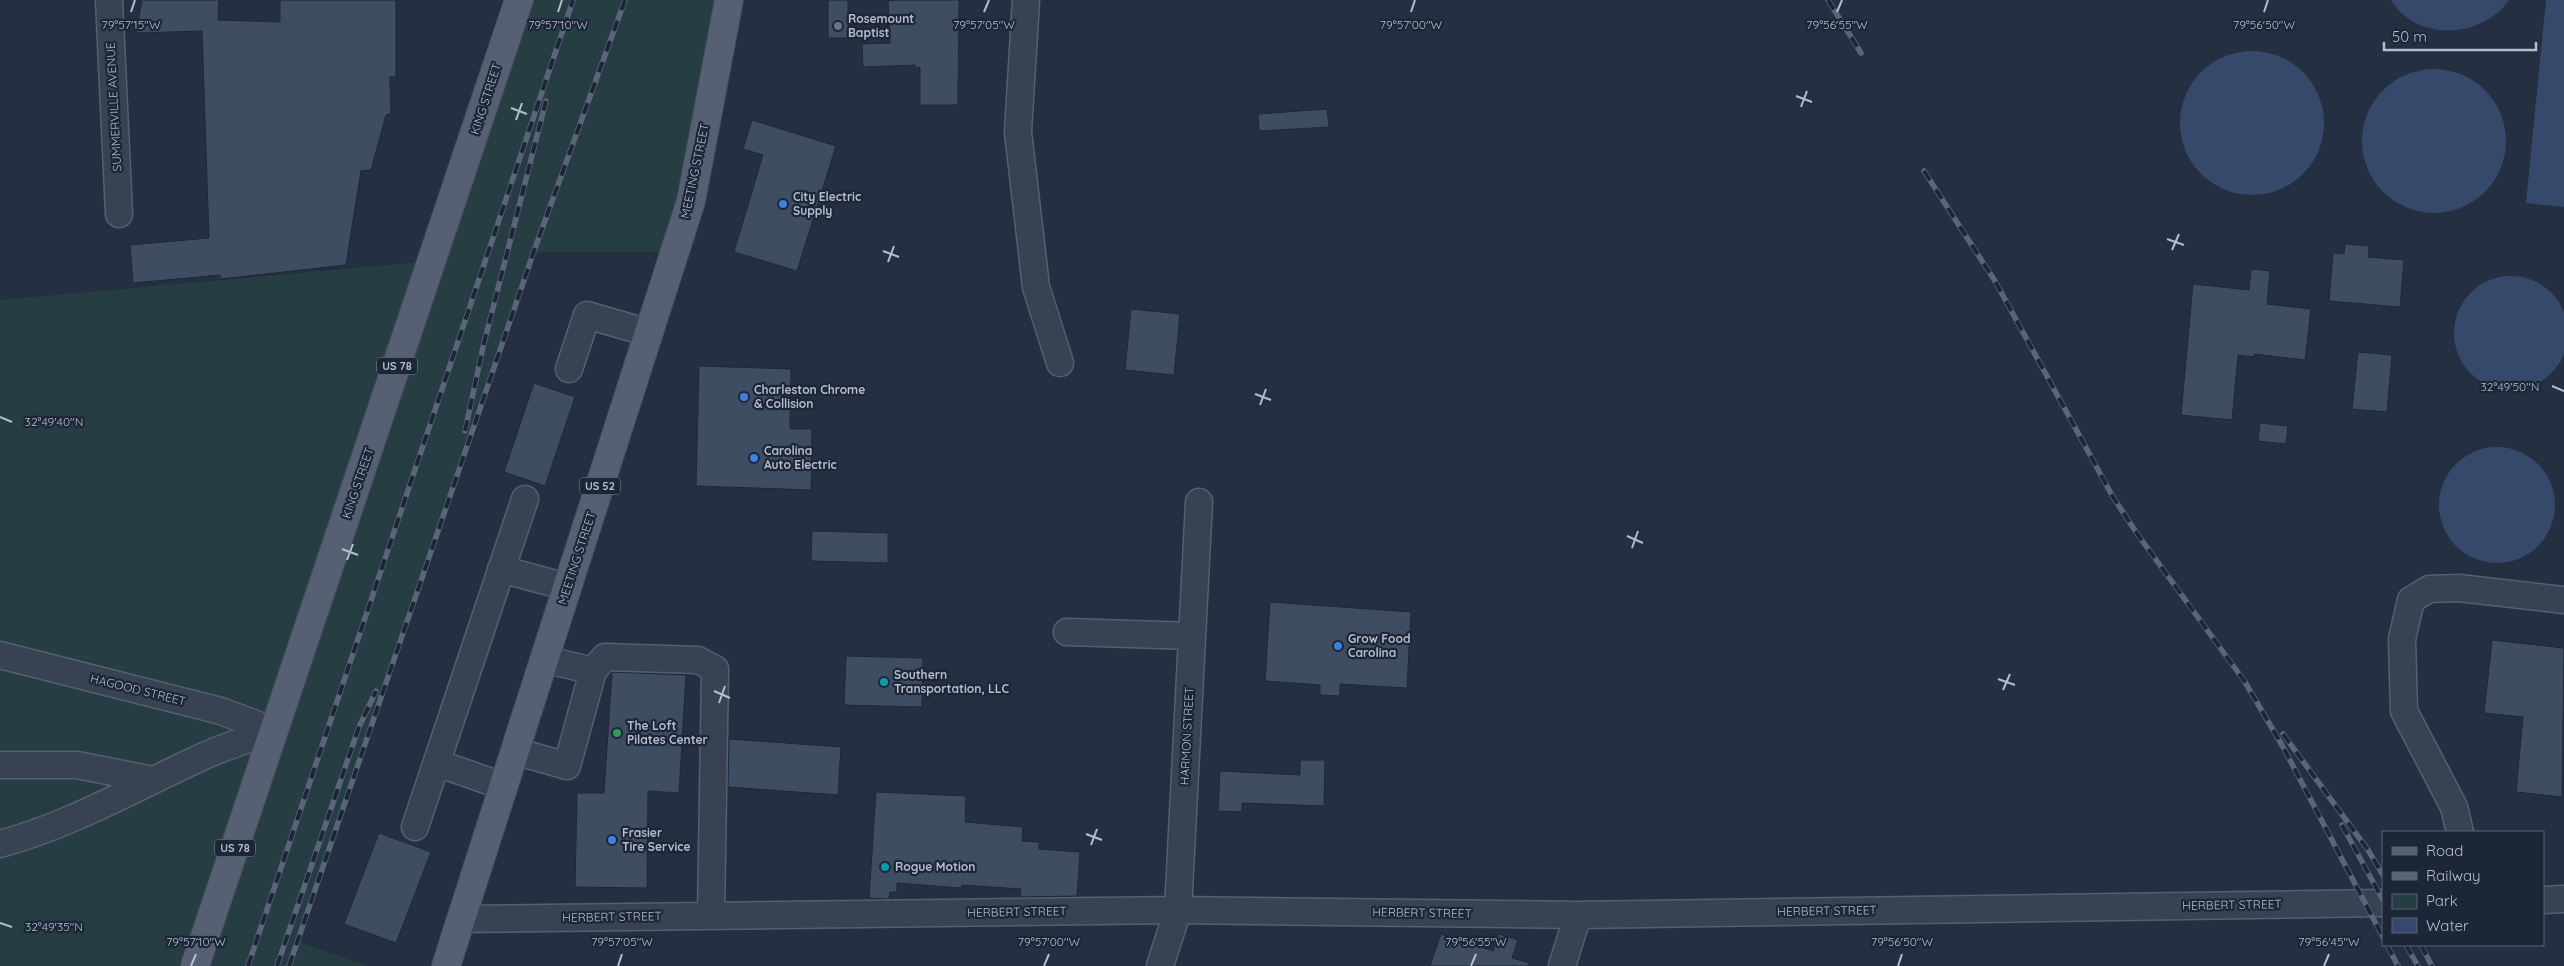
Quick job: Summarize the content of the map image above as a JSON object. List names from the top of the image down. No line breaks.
{"streets":{"main road":["KING STREET","MEETING STREET","US 78","US 52"],"street":["SUMMERVILLE AVENUE","HAGOOD STREET","HARMON STREET","HERBERT STREET"]},"crossings":[["KING STREET","HAGOOD STREET"],["MEETING STREET","HERBERT STREET"],["HARMON STREET","HERBERT STREET"]],"places":["Rosemount Baptist","City Electric Supply","Charleston Chrome & Collision","Carolina Auto Electric","Grow Food Carolina","Southern Transportation, LLC","The Loft Pilates Center","Frasier Tire Service","Rogue Motion"],"legend":["Road","Railway","Park","Water"],"scale_bar":"50 m","coordinates":["79°57'15\"W","79°57'10\"W","79°57'05\"W","79°57'00\"W","79°56'55\"W","79°56'50\"W","32°49'50\"N","32°49'40\"N","32°49'35\"N","79°56'45\"W"]}
